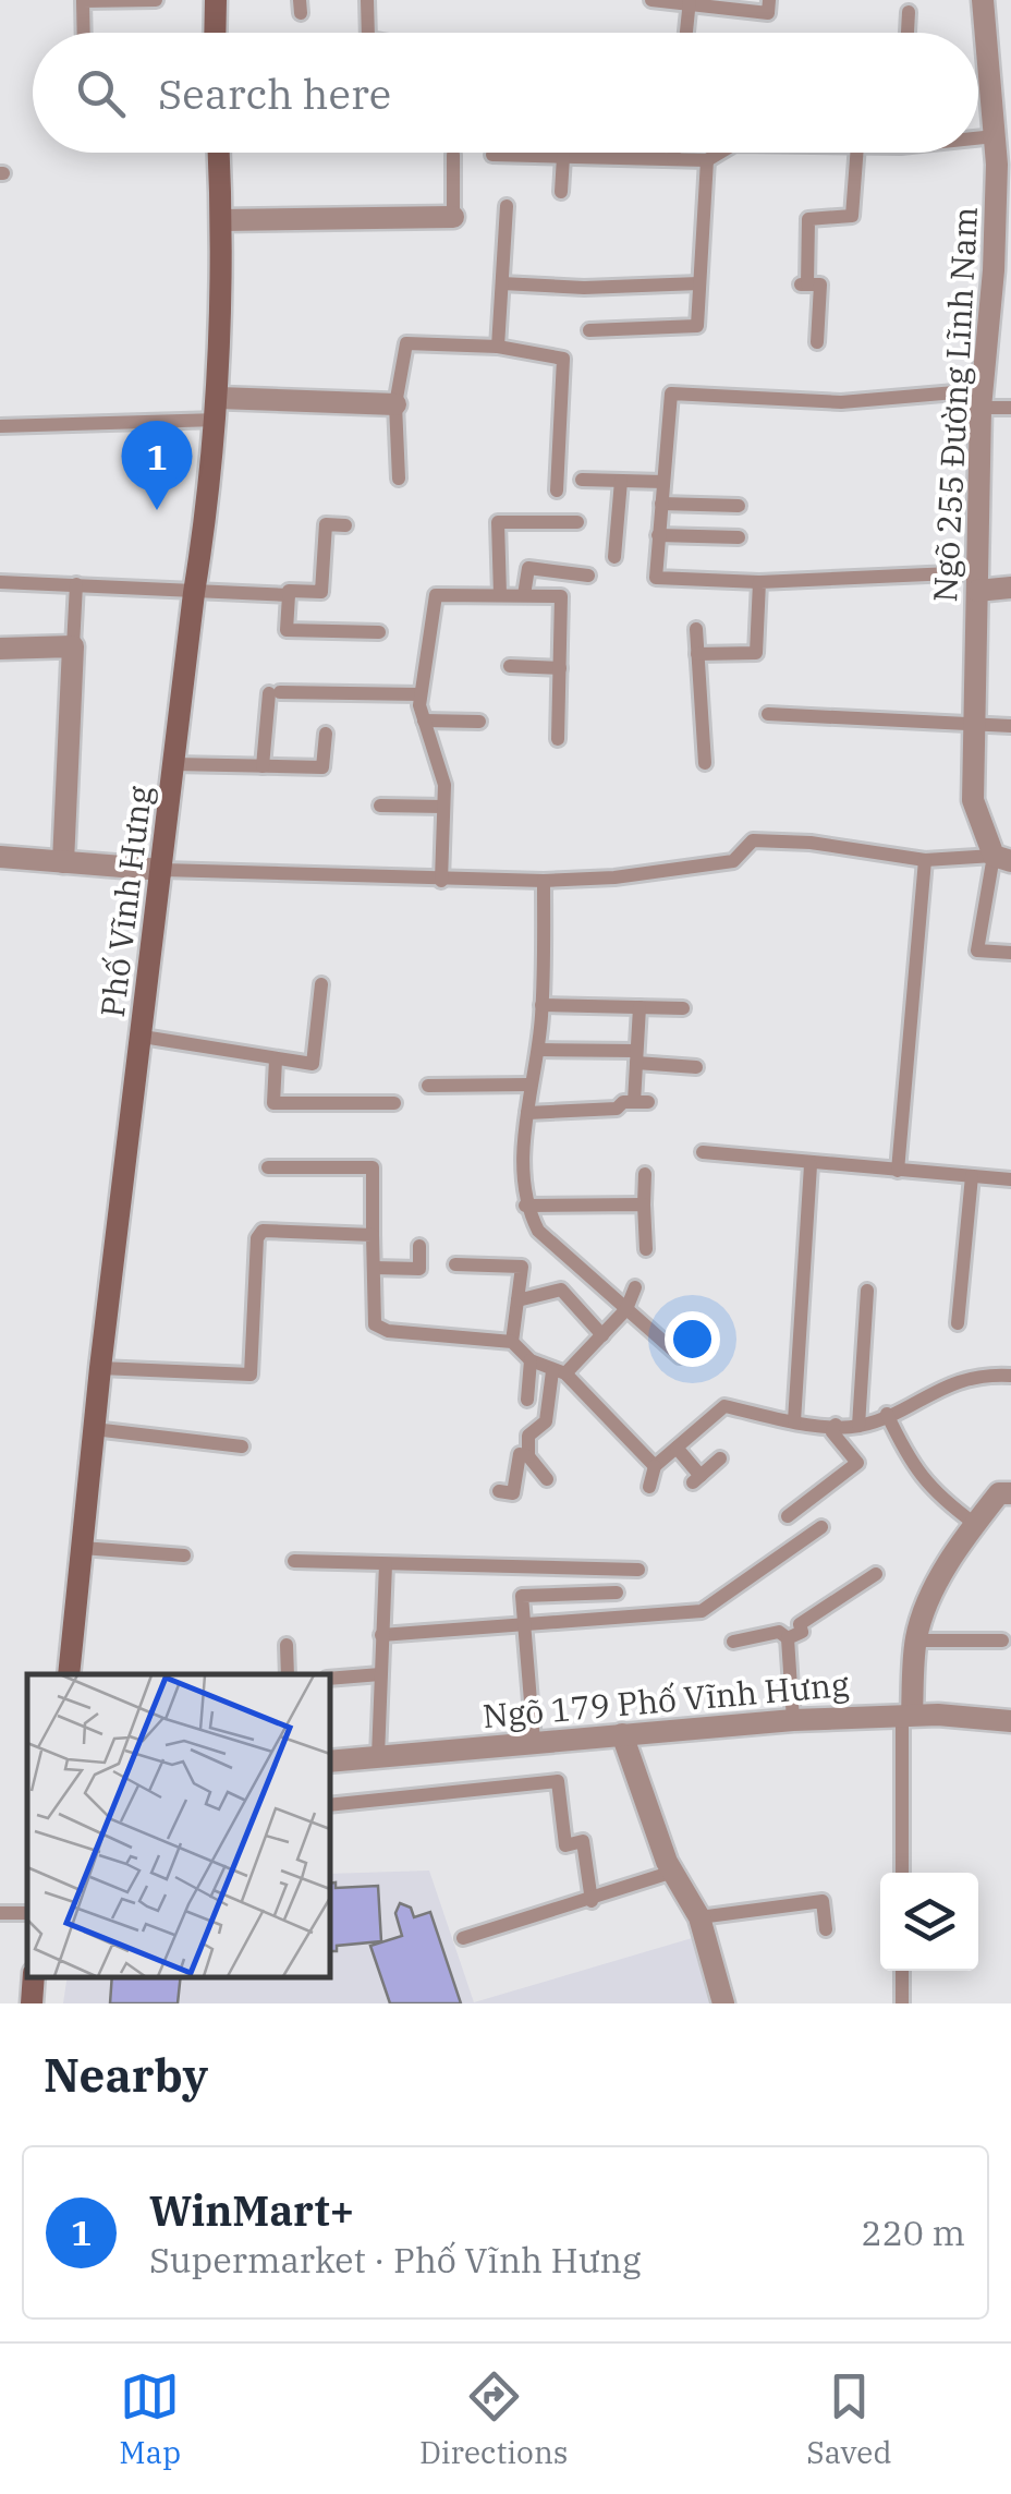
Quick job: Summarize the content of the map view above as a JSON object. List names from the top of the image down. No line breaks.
{"streets":{"main road":["Phố Vĩnh Hưng"],"street":["Ngõ 255 Đường Lĩnh Nam","Ngõ 179 Phố Vĩnh Hưng"]},"page":{"search":"Search here","pins":"1","heading":"Nearby","list":[{"mark":"1","name":"WinMart+","note":"Supermarket · Phố Vĩnh Hưng","value":"220 m"}],"nav":["Map","Directions","Saved"]}}
